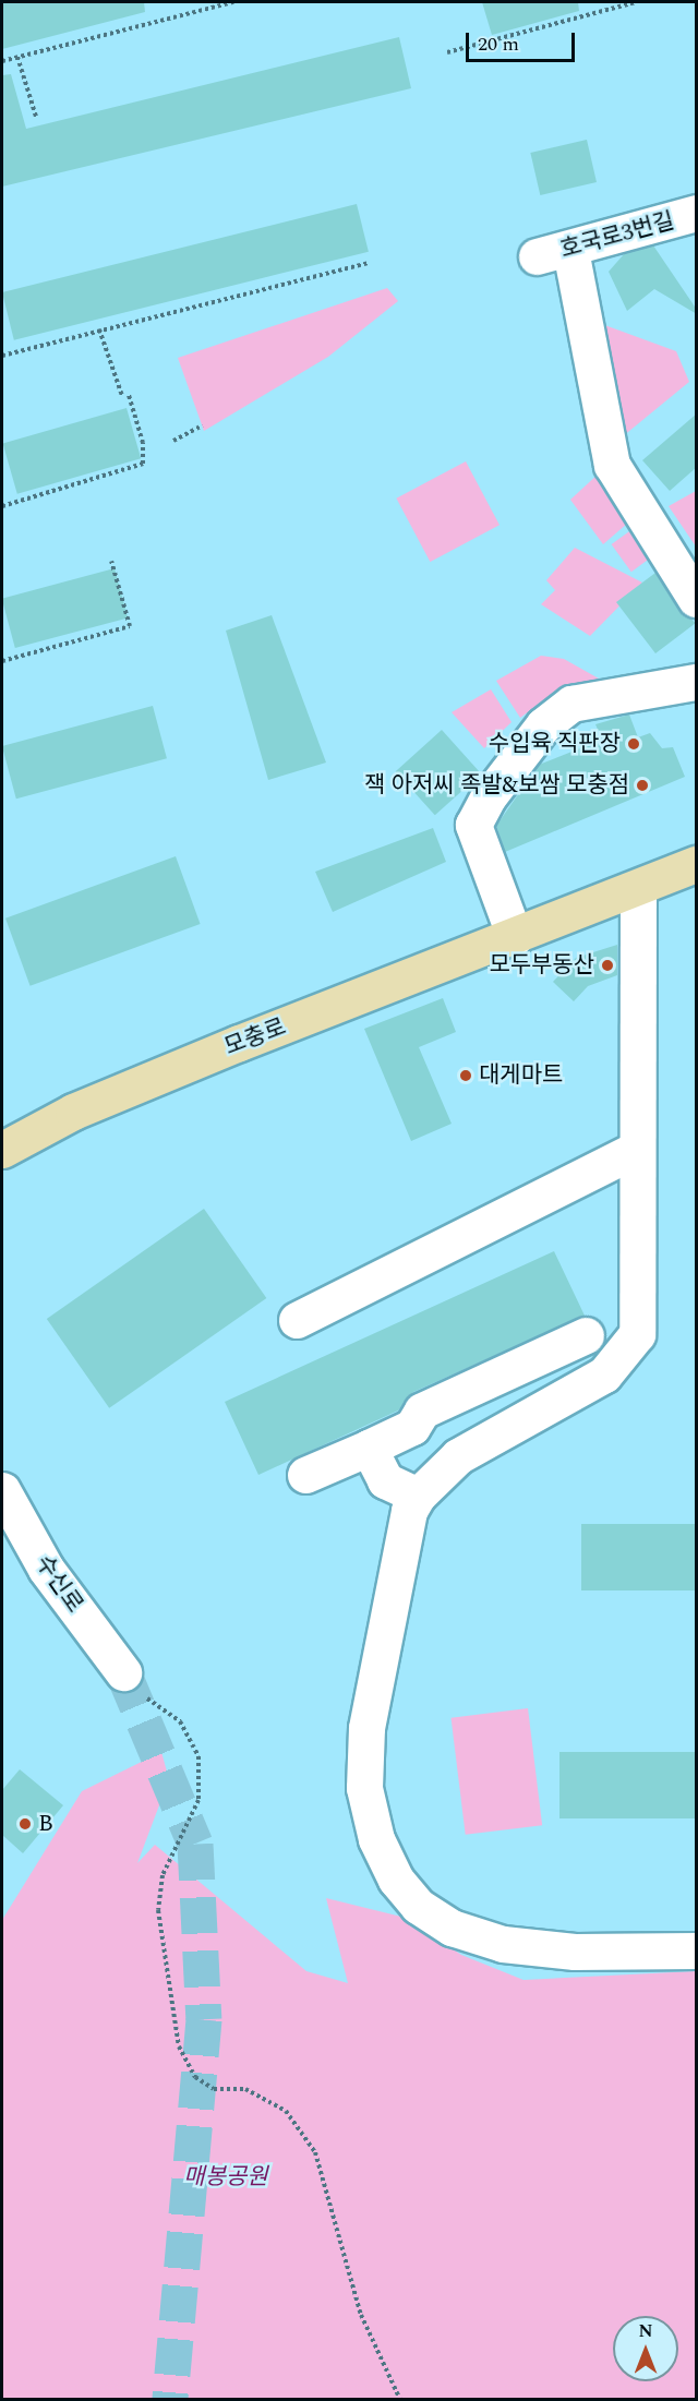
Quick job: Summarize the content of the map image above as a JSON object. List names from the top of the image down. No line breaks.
{"streets":{"main road":["모충로"],"street":["호국로3번길","수신로"]},"parks":["매봉공원"],"places":["수입육 직판장","잭 아저씨 족발&보쌈 모충점","모두부동산","대게마트","B"],"scale_bar":"20 m","north":"top"}
